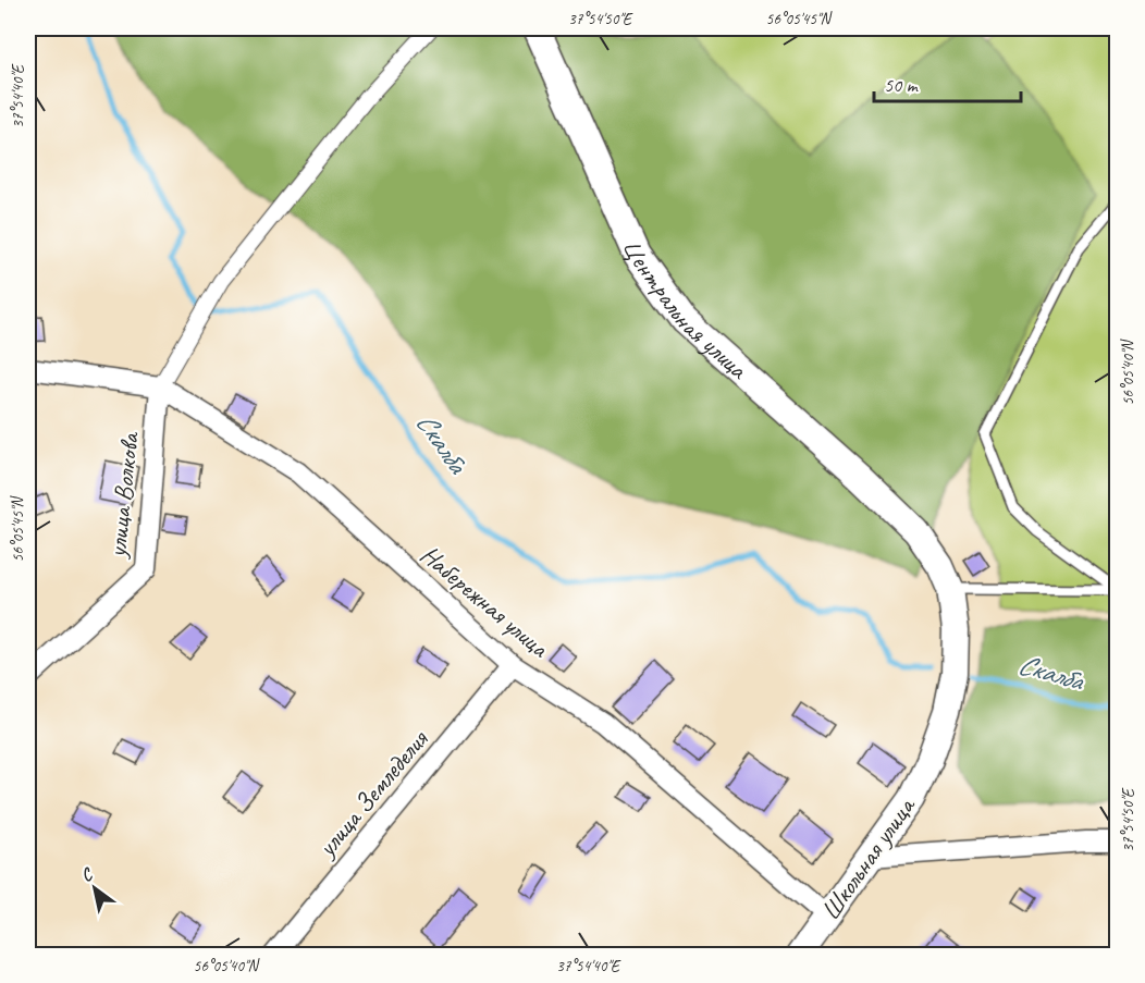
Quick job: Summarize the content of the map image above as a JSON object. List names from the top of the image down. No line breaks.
{"streets":{"street":["Центральная улица","улица Волкова","Набережная улица","улица Земледелия","Школьная улица"]},"crossings":[["Центральная улица","Школьная улица"],["улица Волкова","Набережная улица"],["Набережная улица","улица Земледелия"],["Набережная улица","Школьная улица"]],"water":["Скалба"],"scale_bar":"50 m","north":"top left","coordinates":["37°54'50\"E","56°05'45\"N","37°54'40\"E","56°05'40\"N"]}
